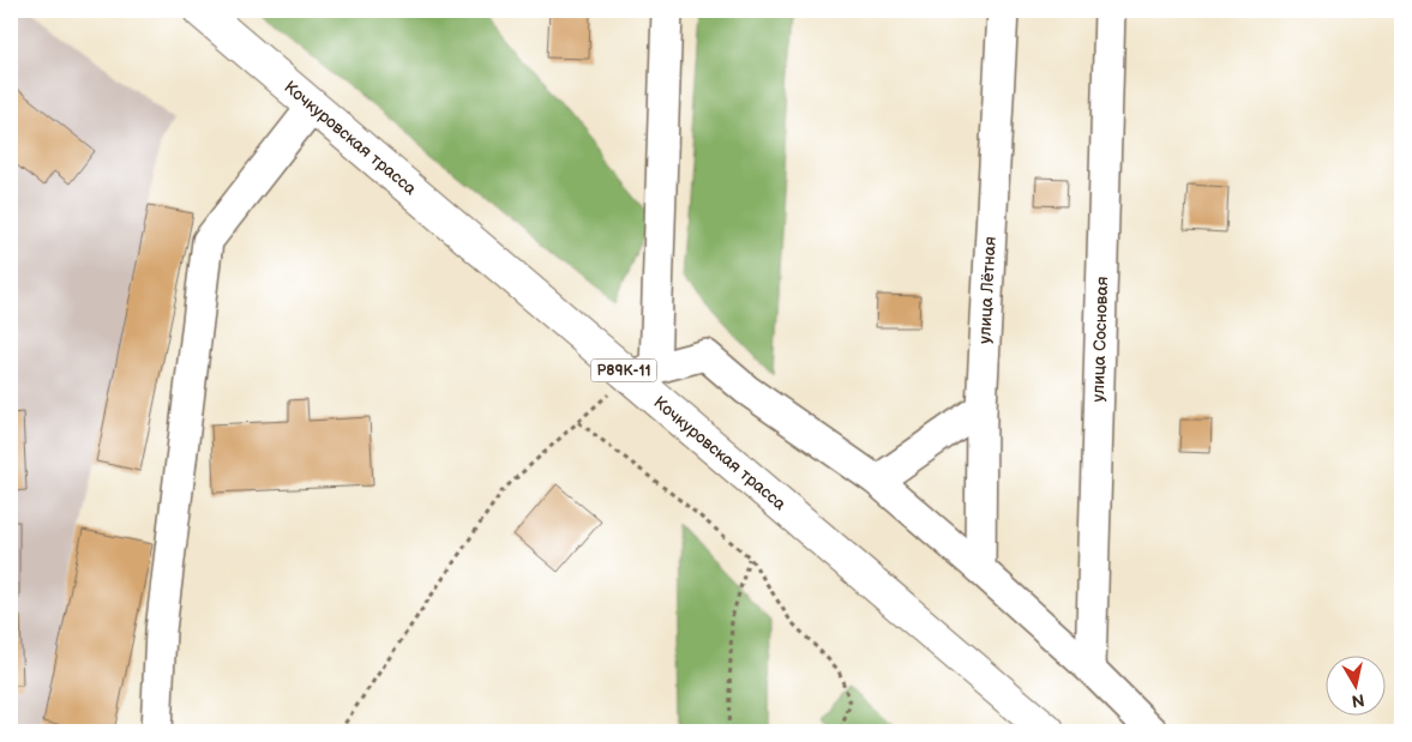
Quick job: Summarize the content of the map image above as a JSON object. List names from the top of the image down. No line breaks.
{"streets":{"main road":["Кочкуровская трасса","Р89К-11"],"lane":["улица Лётная","улица Сосновая"]},"north":"bottom"}
